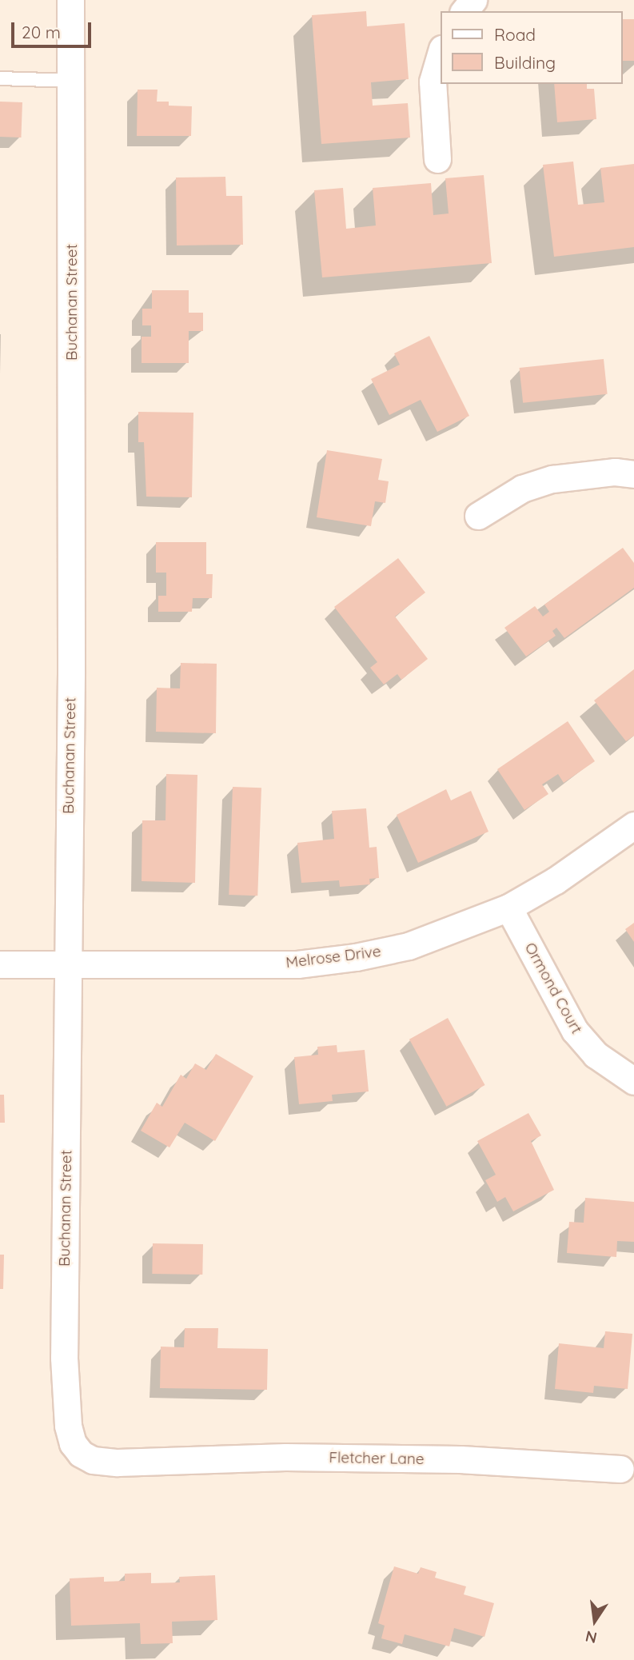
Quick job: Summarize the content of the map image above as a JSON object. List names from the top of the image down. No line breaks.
{"streets":{"street":["Buchanan Street","Melrose Drive","Ormond Court","Fletcher Lane"]},"crossings":[["Buchanan Street","Melrose Drive"],["Buchanan Street","Fletcher Lane"],["Melrose Drive","Ormond Court"]],"legend":["Road","Building"],"scale_bar":"20 m","north":"bottom"}
